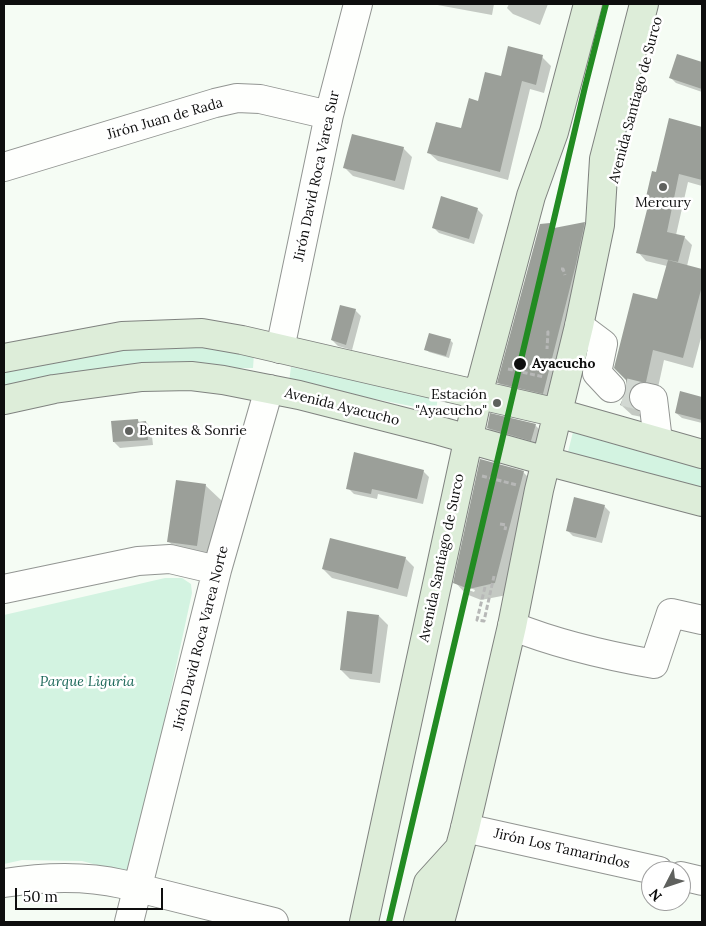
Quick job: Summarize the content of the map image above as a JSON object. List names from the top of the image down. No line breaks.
{"streets":{"main road":["Avenida Santiago de Surco","Avenida Ayacucho"],"street":["Jirón Juan de Rada","Jirón David Roca Varea Sur","Jirón David Roca Varea Norte","Jirón Los Tamarindos"]},"crossings":[["Avenida Santiago de Surco","Avenida Ayacucho"],["Avenida Santiago de Surco","Jirón Los Tamarindos"],["Jirón Juan de Rada","Jirón David Roca Varea Sur"],["Avenida Ayacucho","Jirón David Roca Varea Norte"]],"parks":["Parque Liguria"],"places":["Mercury","Ayacucho","Estación \"Ayacucho\"","Benites & Sonrie"],"scale_bar":"50 m","north":"bottom left"}
